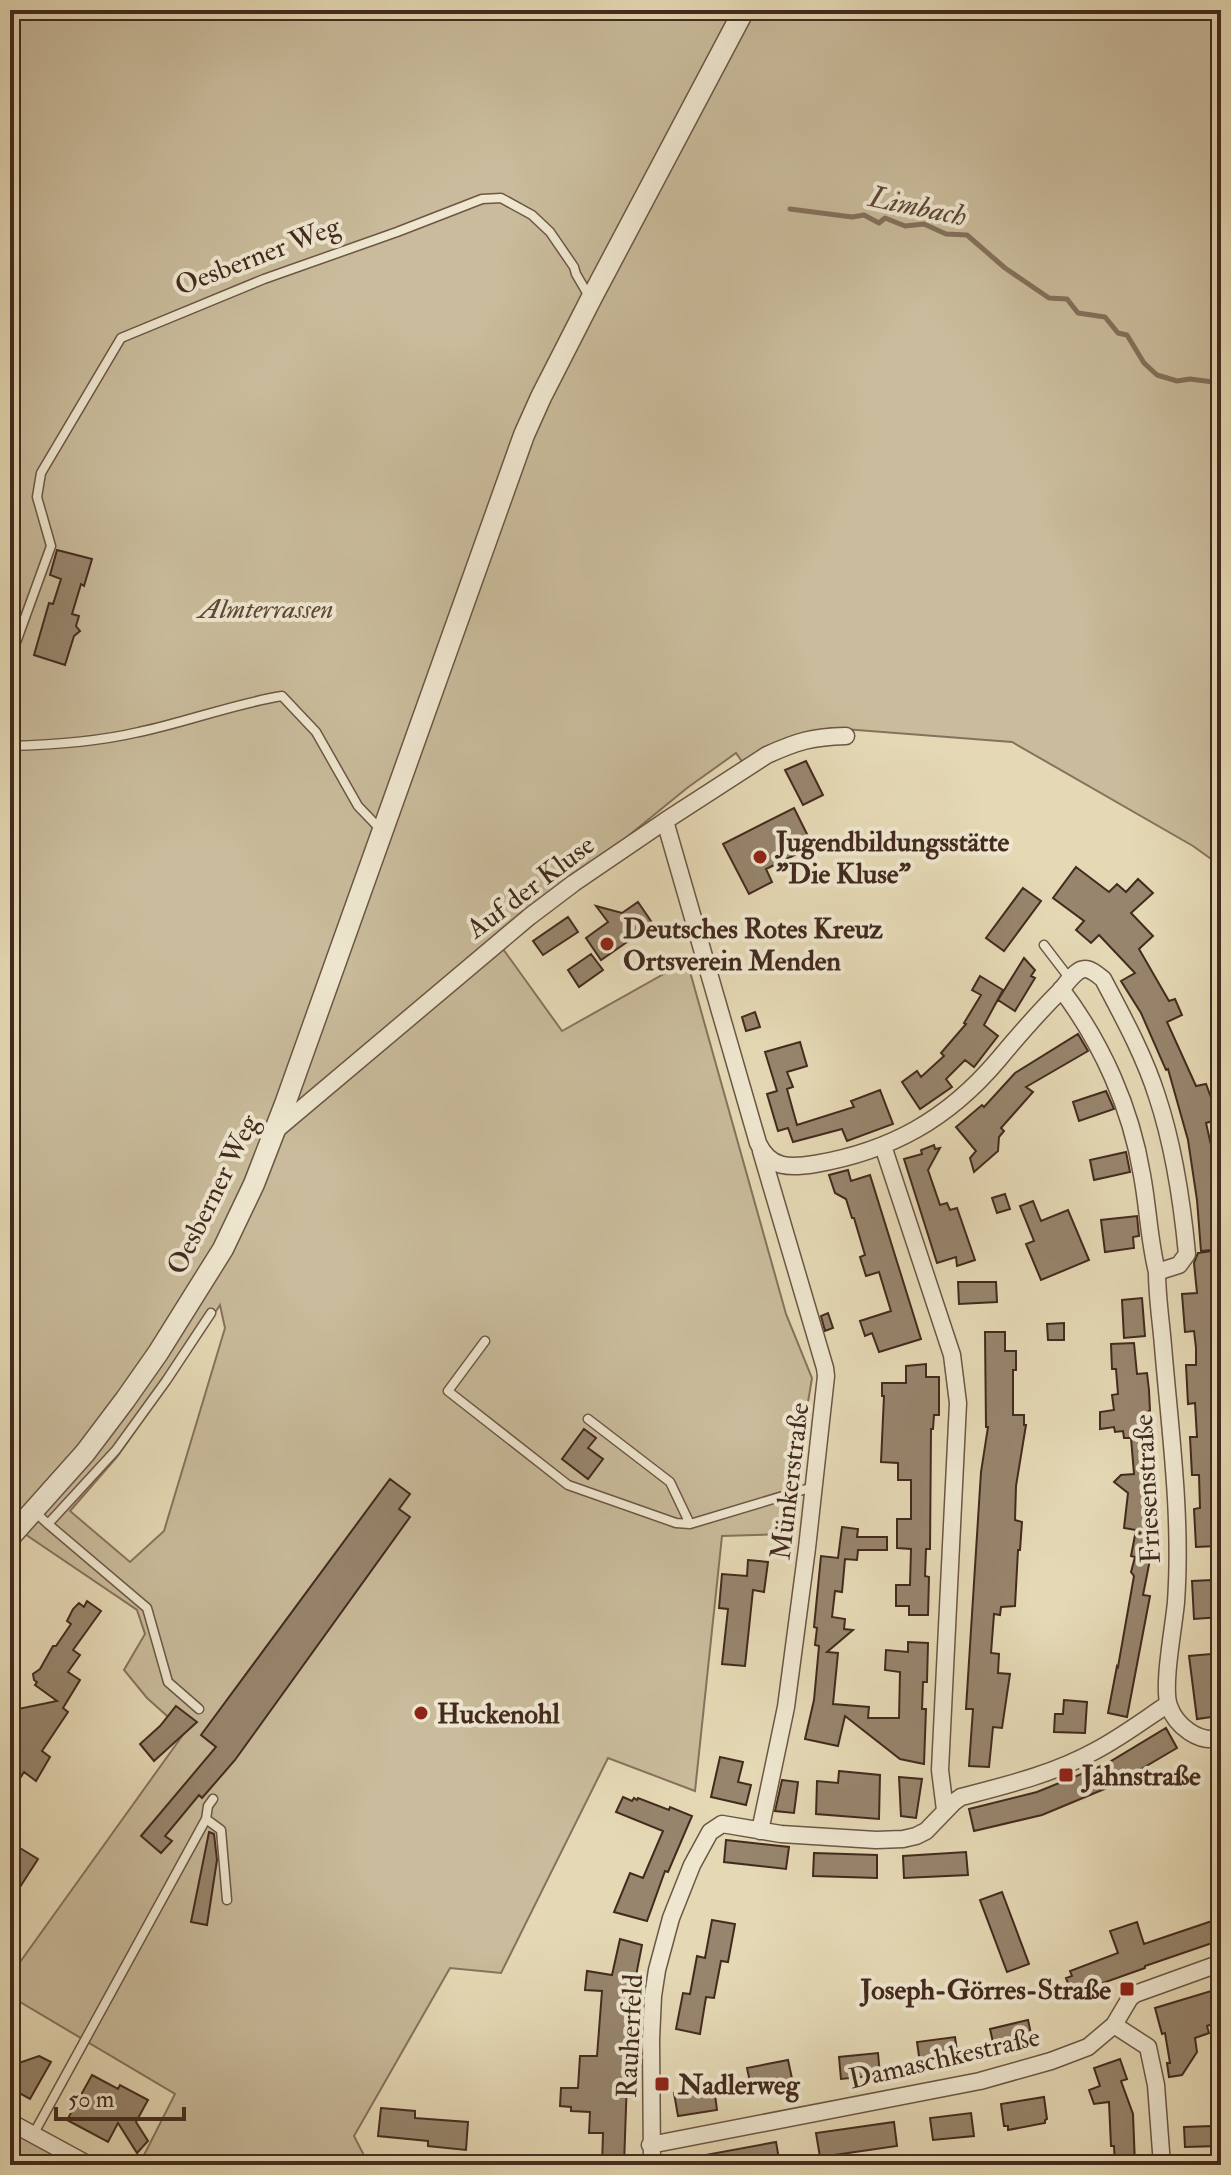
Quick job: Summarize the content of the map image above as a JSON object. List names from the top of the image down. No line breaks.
{"streets":{"street":["Oesberner Weg","Auf der Kluse","Münkerstraße","Friesenstraße","Rauherfeld","Damaschkestraße"]},"crossings":[["Oesberner Weg","Auf der Kluse"],["Auf der Kluse","Münkerstraße"],["Münkerstraße","Rauherfeld"],["Rauherfeld","Damaschkestraße"]],"water":["Limbach"],"parks":["Almterrassen"],"places":{"other":["Jugendbildungsstätte \"Die Kluse\"","Deutsches Rotes Kreuz Ortsverein Menden","Huckenohl"],"transit":["Jahnstraße","Joseph-Görres-Straße","Nadlerweg"]},"scale_bar":"50 m"}
